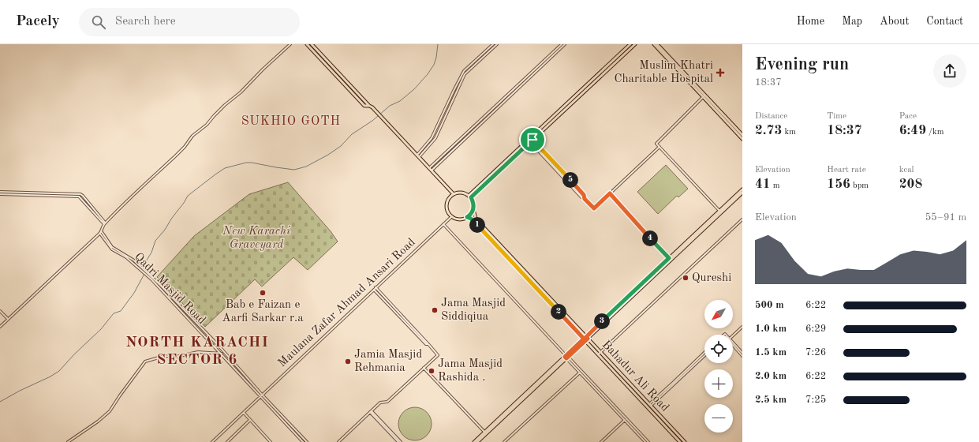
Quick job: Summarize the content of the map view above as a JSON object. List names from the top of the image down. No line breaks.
{"streets":{"main road":["Bahadur Ali Road"],"street":["Qadri Masjid Road","Maulana Zafar Ahmad Ansari Road"]},"crossings":[["Qadri Masjid Road","Maulana Zafar Ahmad Ansari Road"],["Maulana Zafar Ahmad Ansari Road","Bahadur Ali Road"]],"districts":["SUKHIO GOTH","NORTH KARACHI SECTOR 6"],"parks":["New Karachi Graveyard"],"places":{"health":["Muslim Khatri Charitable Hospital"],"other":["Qureshi","Bab e Faizan e Aarfi Sarkar r.a","Jama Masjid Siddiqiua","Jamia Masjid Rehmania","Jama Masjid Rashida ."]},"north":"bottom left","page":{"header":"Pacely","search":"Search here","nav":["Home","Map","About","Contact"],"heading":["Evening run","18:37"],"stats":[["Distance","2.73 km"],["Time","18:37"],["Pace","6:49 /km"],["Elevation","41 m"],["Heart rate","156 bpm"],["kcal","208"]],"pins":["5","1","4","2","3"],"chart":["Elevation","55–91 m"],"list":[{"name":"500 m","note":"6:22"},{"name":"1.0 km","note":"6:29"},{"name":"1.5 km","note":"7:26"},{"name":"2.0 km","note":"6:22"},{"name":"2.5 km","note":"7:25"}],"map_buttons":["+","−"]}}
